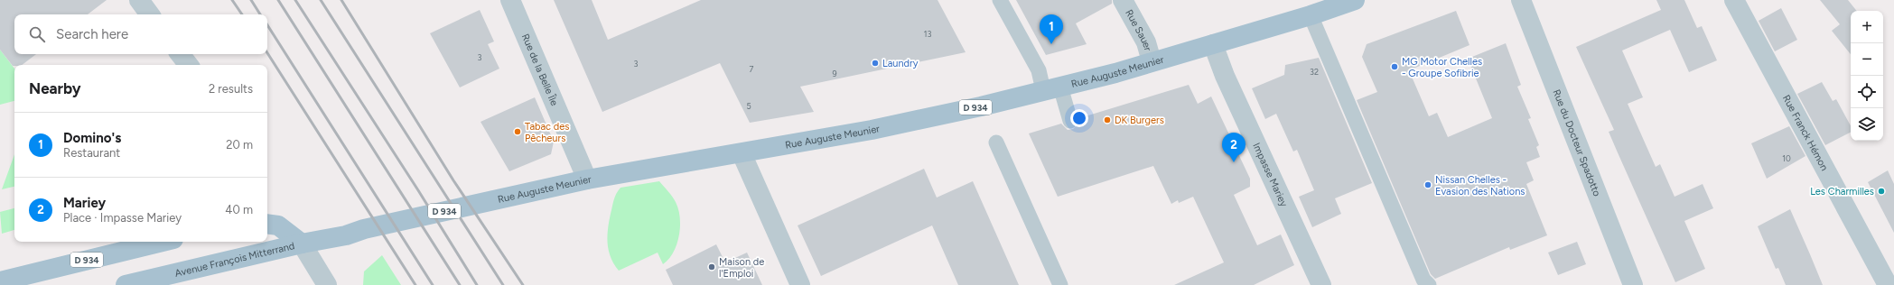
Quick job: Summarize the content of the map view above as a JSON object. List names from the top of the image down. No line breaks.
{"streets":{"main road":["Rue Auguste Meunier","D 934","Avenue François Mitterrand"],"street":["Rue Sauer","Rue de la Belle Île","Rue Franck Hémon","Rue du Docteur Spadotto","Impasse Mariey"]},"crossings":[["Rue Sauer","Rue Auguste Meunier"],["Rue de la Belle Île","Rue Auguste Meunier"],["Rue Auguste Meunier","Impasse Mariey"],["Rue Auguste Meunier","Avenue François Mitterrand"]],"places":["Laundry","MG Motor Chelles - Groupe Sofibrie","DK Burgers","Tabac des Pêcheurs","Nissan Chelles - Evasion des Nations","Les Charmilles","Maison de l'Emploi"],"house_numbers":["13","3","3","7","32","9","5","10"],"page":{"map_buttons":["+","−"],"pins":["1","2"],"search":"Search here","heading":["Nearby","2 results"],"list":[{"mark":"1","name":"Domino's","note":"Restaurant","value":"20 m"},{"mark":"2","name":"Mariey","note":"Place · Impasse Mariey","value":"40 m"}]}}
